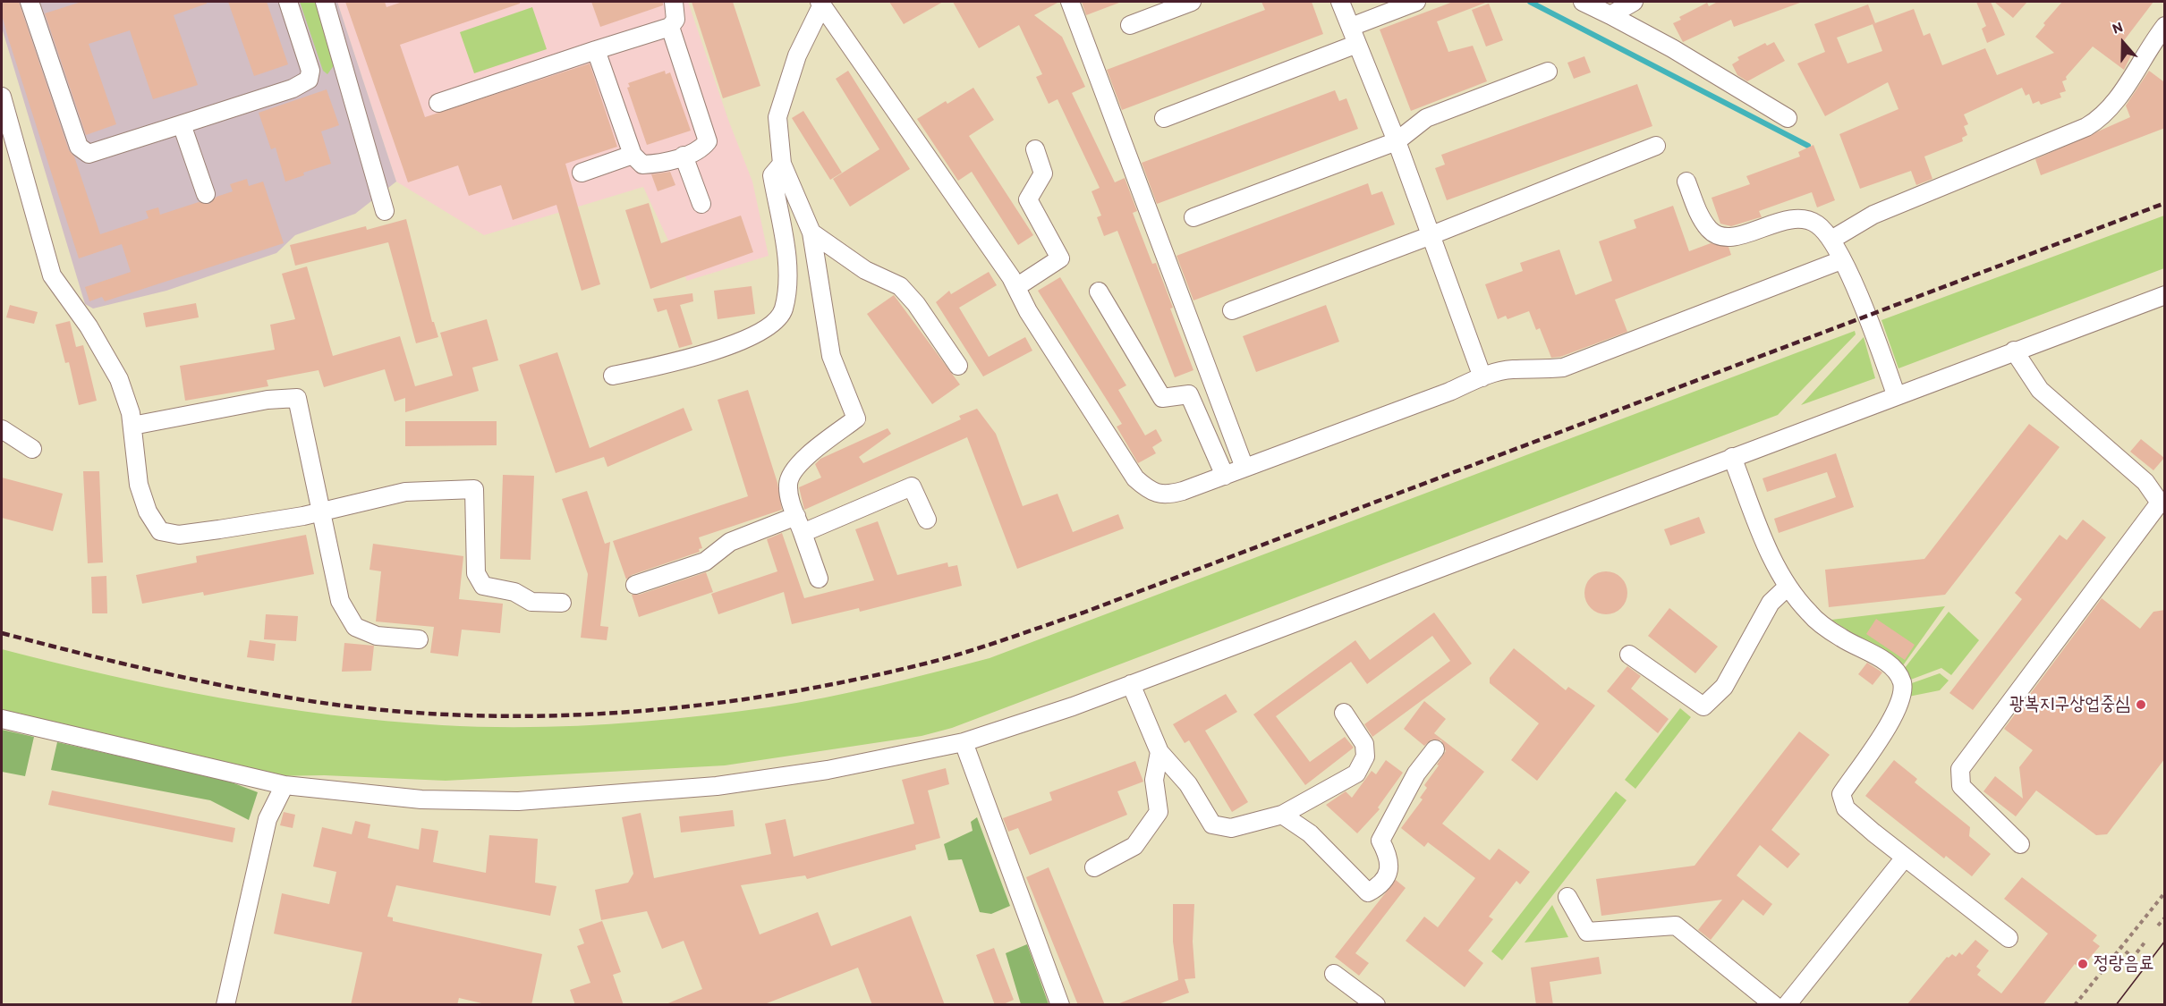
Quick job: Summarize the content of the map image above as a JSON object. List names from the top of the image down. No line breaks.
{"places":["광복지구상업중심","정랑음료"],"north":"top"}
